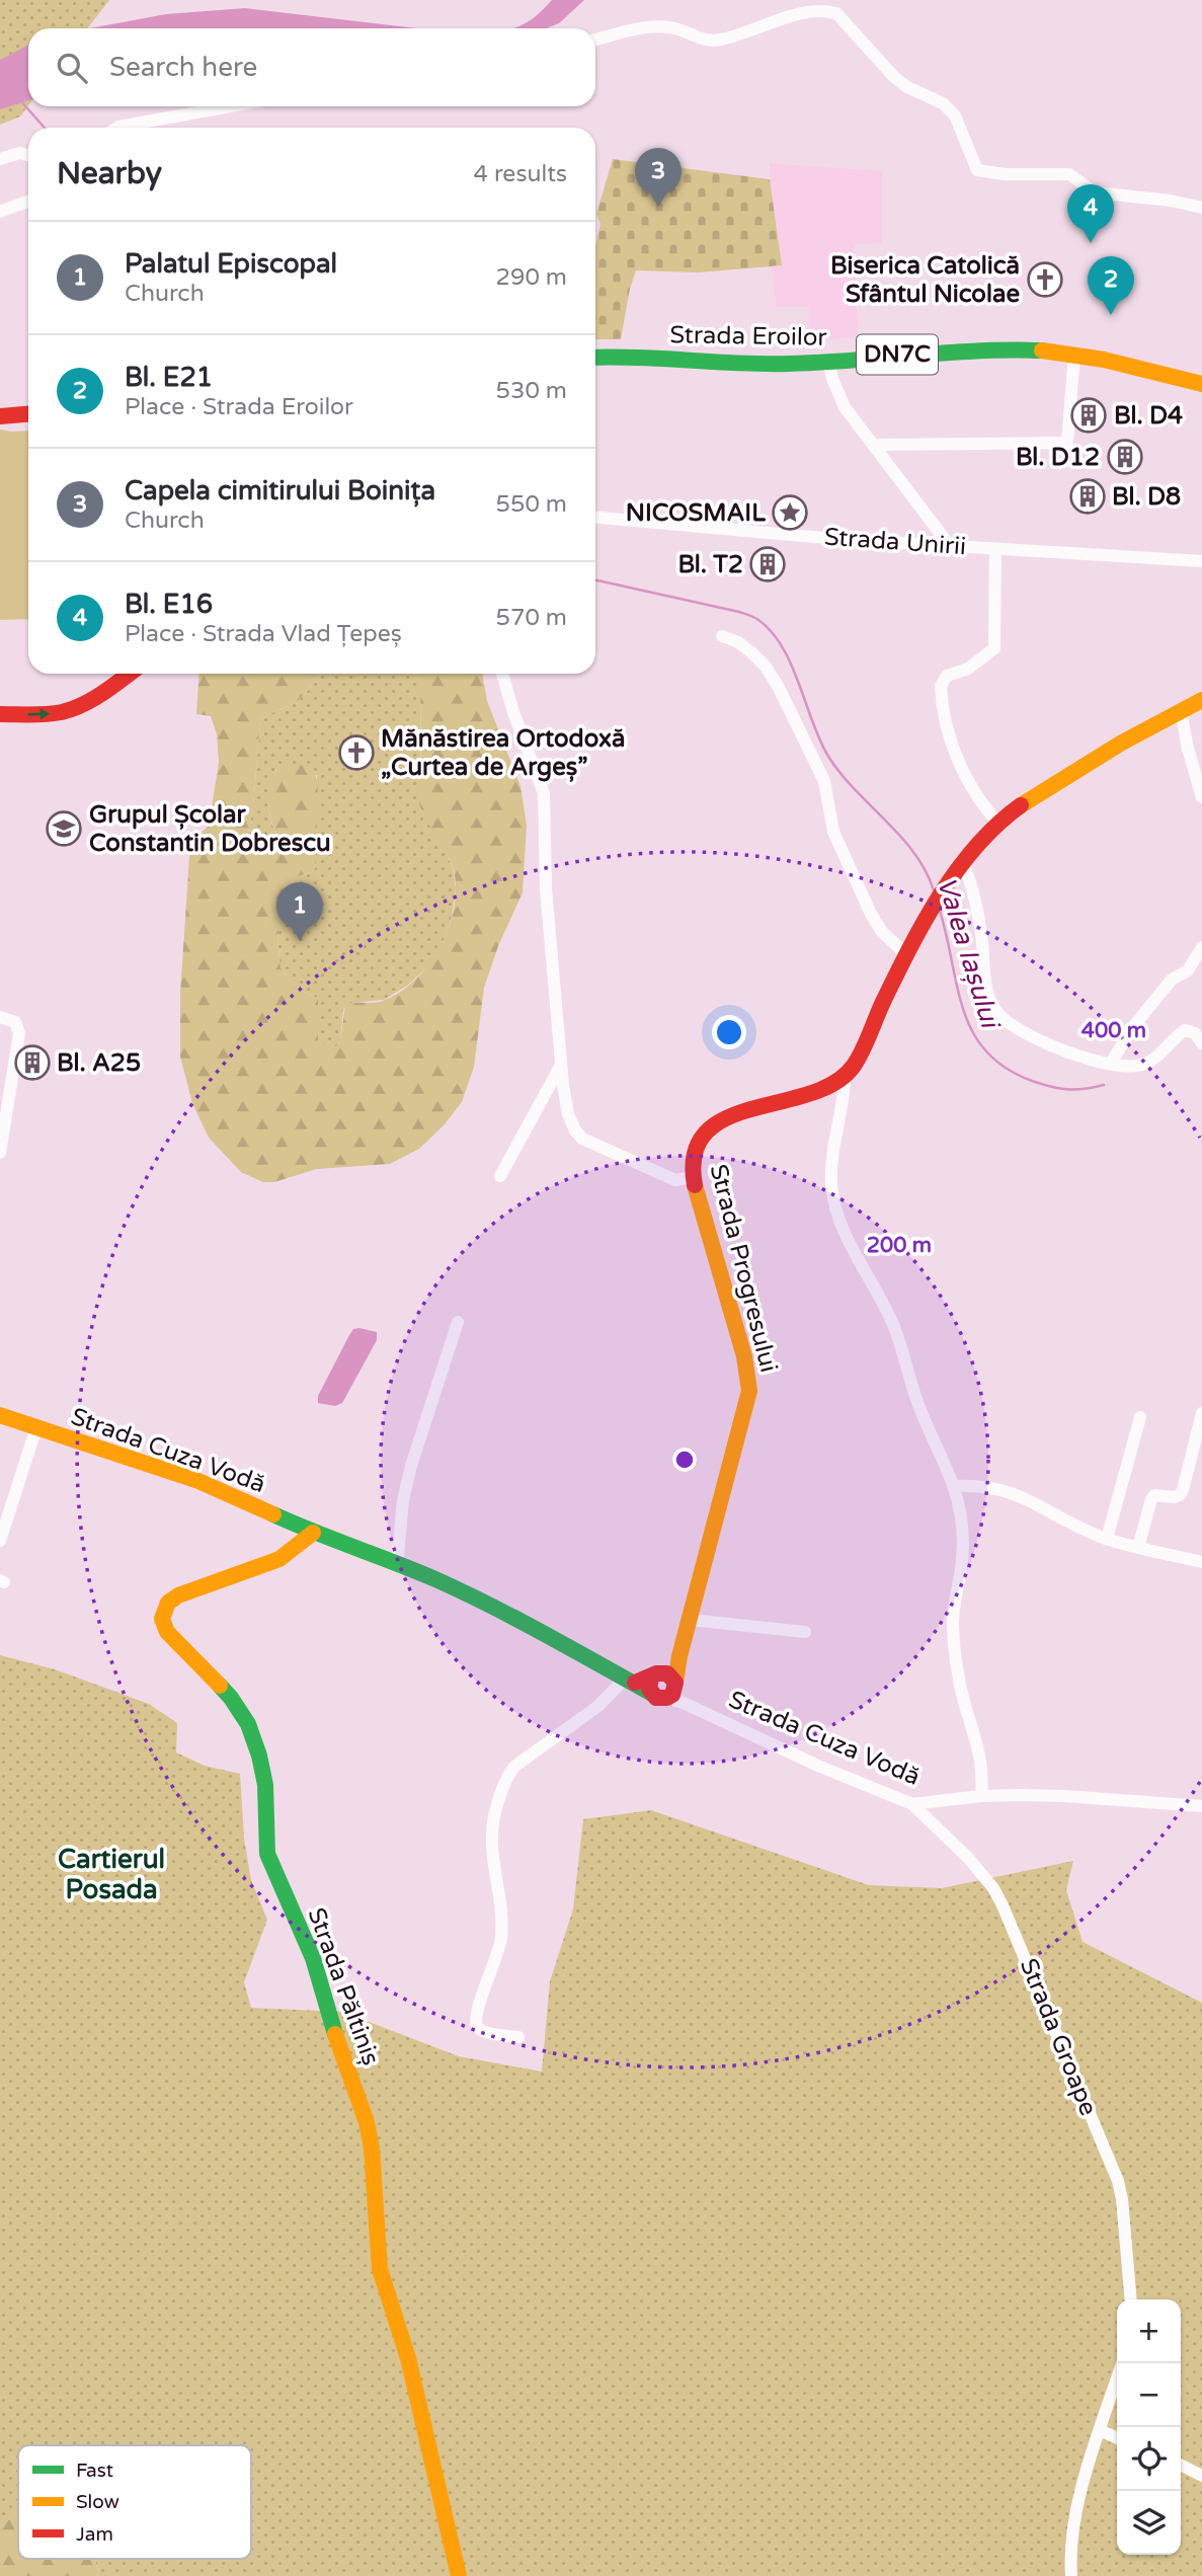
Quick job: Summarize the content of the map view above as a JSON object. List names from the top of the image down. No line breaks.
{"streets":{"street":["Strada Eroilor","DN7C","Strada Unirii","Strada Progresului","Strada Cuza Vodă","Strada Păltiniș","Strada Groape"]},"crossings":[["Strada Progresului","Strada Cuza Vodă"],["Strada Cuza Vodă","Strada Păltiniș"],["Strada Cuza Vodă","Strada Groape"]],"districts":["Cartierul Posada"],"water":["Valea Iașului"],"places":{"church":["Biserica Catolică Sfântul Nicolae","Mănăstirea Ortodoxă „Curtea de Argeș”"],"building":["Bl. D4","Bl. D12","Bl. D8","Bl. T2","Bl. A25"],"place":["NICOSMAIL"],"school or university":["Grupul Școlar Constantin Dobrescu"]},"legend":["Fast","Slow","Jam"],"page":{"search":"Search here","heading":["Nearby","4 results"],"pins":["3","4","2","1"],"list":[{"mark":"1","name":"Palatul Episcopal","note":"Church","value":"290 m"},{"mark":"2","name":"Bl. E21","note":"Place · Strada Eroilor","value":"530 m"},{"mark":"3","name":"Capela cimitirului Boinița","note":"Church","value":"550 m"},{"mark":"4","name":"Bl. E16","note":"Place · Strada Vlad Țepeș","value":"570 m"}],"map_buttons":["+","−"]},"rings":["400 m","200 m"]}
